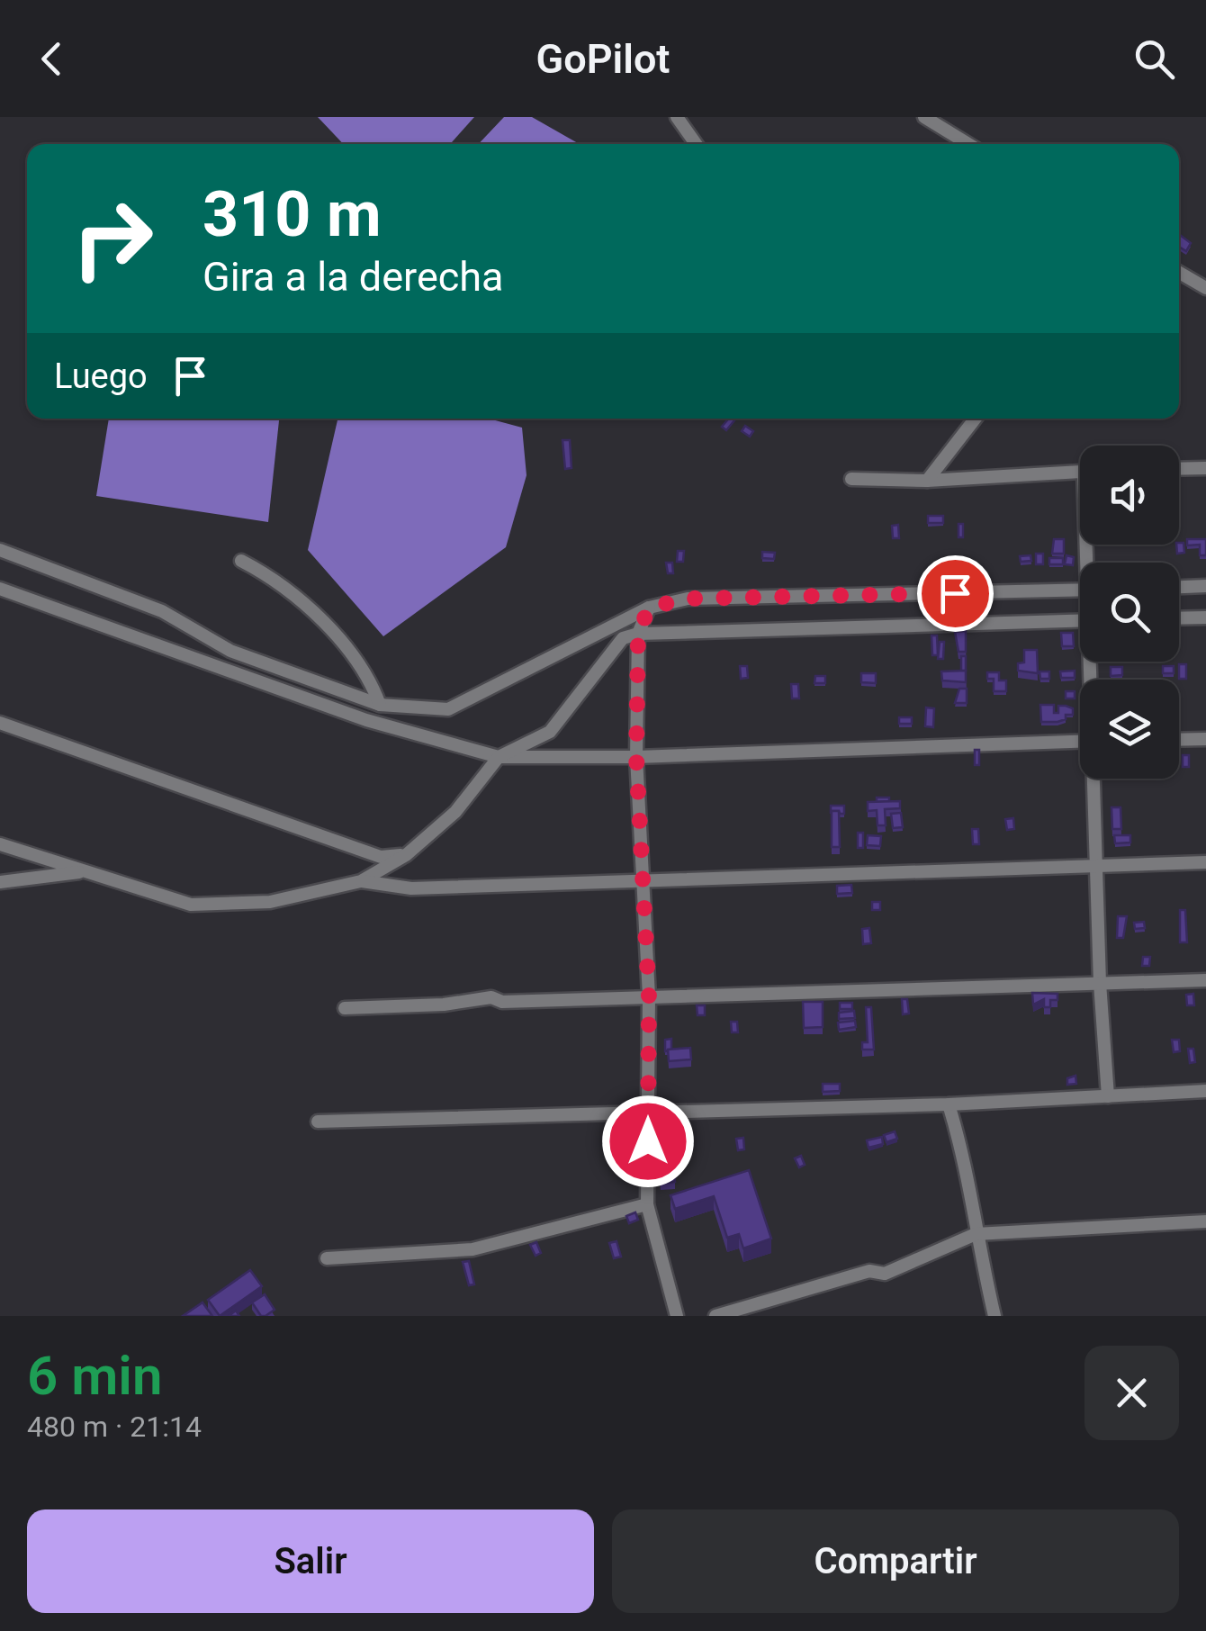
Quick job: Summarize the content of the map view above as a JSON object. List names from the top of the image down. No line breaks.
{"page":{"header":"GoPilot","turn":["310 m","Gira a la derecha"],"then":"Luego","heading":["6 min","480 m · 21:14"],"buttons":["Salir","Compartir"]}}
